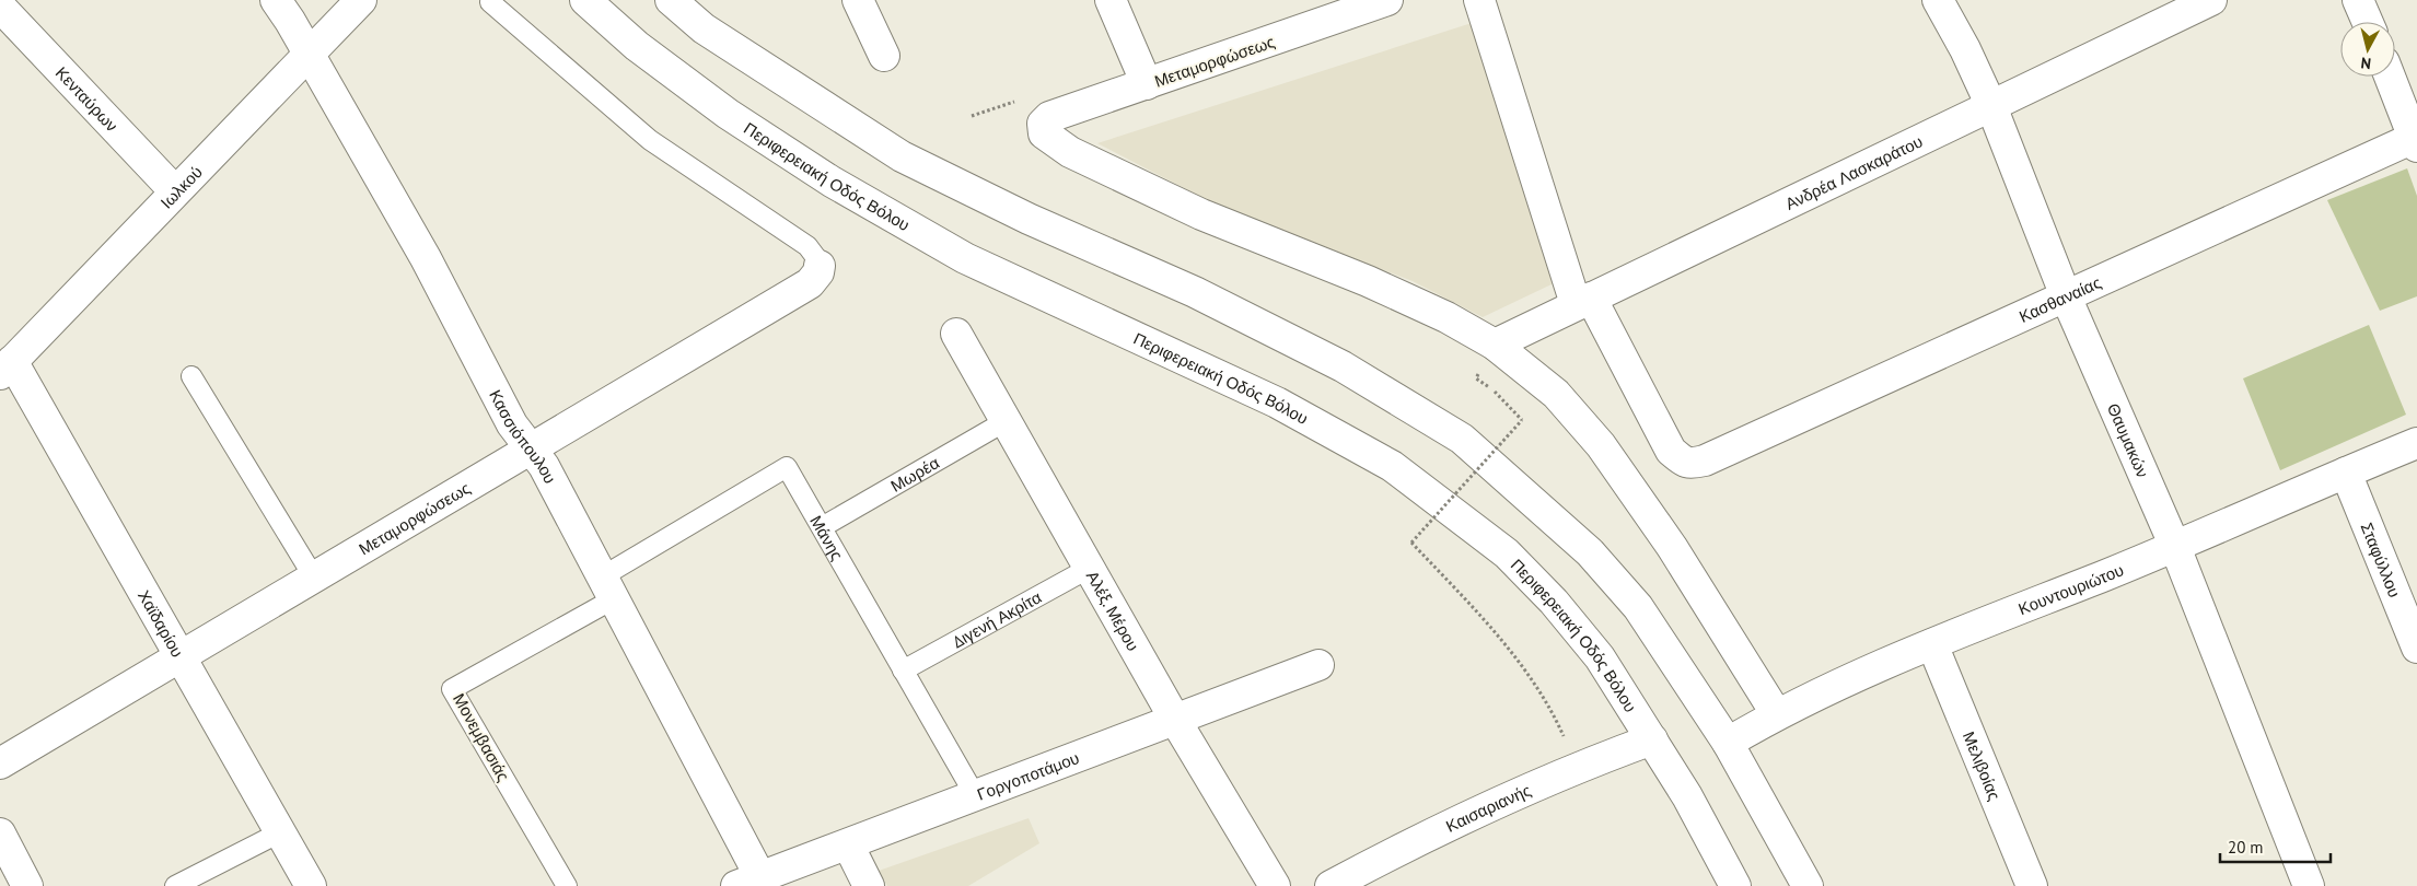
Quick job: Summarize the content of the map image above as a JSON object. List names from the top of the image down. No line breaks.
{"streets":{"street":["Μεταμορφώσεως","Κενταύρων","Ανδρέα Λασκαράτου","Περιφερειακή Οδός Βόλου","Ιωλκού","Κασθαναίας","Κασσιόπουλου","Θαυμακών","Σταφύλλου","Κουντουριώτου","Αλέξ. Μέρου","Χαϊδαρίου","Μελιβοίας","Γοργοποτάμου","Καισαριανής"],"lane":["Μωρέα","Μάνης","Διγενή Ακρίτα","Μονεμβασιάς"]},"crossings":[["Μεταμορφώσεως","Ανδρέα Λασκαράτου"],["Μεταμορφώσεως","Κασσιόπουλου"],["Μεταμορφώσεως","Χαϊδαρίου"],["Κενταύρων","Ιωλκού"],["Ανδρέα Λασκαράτου","Κασθαναίας"],["Ανδρέα Λασκαράτου","Θαυμακών"],["Περιφερειακή Οδός Βόλου","Καισαριανής"],["Ιωλκού","Κασσιόπουλου"],["Ιωλκού","Χαϊδαρίου"],["Κασθαναίας","Θαυμακών"],["Κασσιόπουλου","Μάνης"],["Κασσιόπουλου","Μονεμβασιάς"],["Κασσιόπουλου","Γοργοποτάμου"],["Θαυμακών","Κουντουριώτου"],["Μωρέα","Μάνης"],["Μωρέα","Αλέξ. Μέρου"],["Μάνης","Διγενή Ακρίτα"],["Μάνης","Μονεμβασιάς"],["Μάνης","Γοργοποτάμου"],["Σταφύλλου","Κουντουριώτου"],["Κουντουριώτου","Μελιβοίας"],["Αλέξ. Μέρου","Διγενή Ακρίτα"],["Αλέξ. Μέρου","Γοργοποτάμου"]],"scale_bar":"20 m","north":"bottom"}
